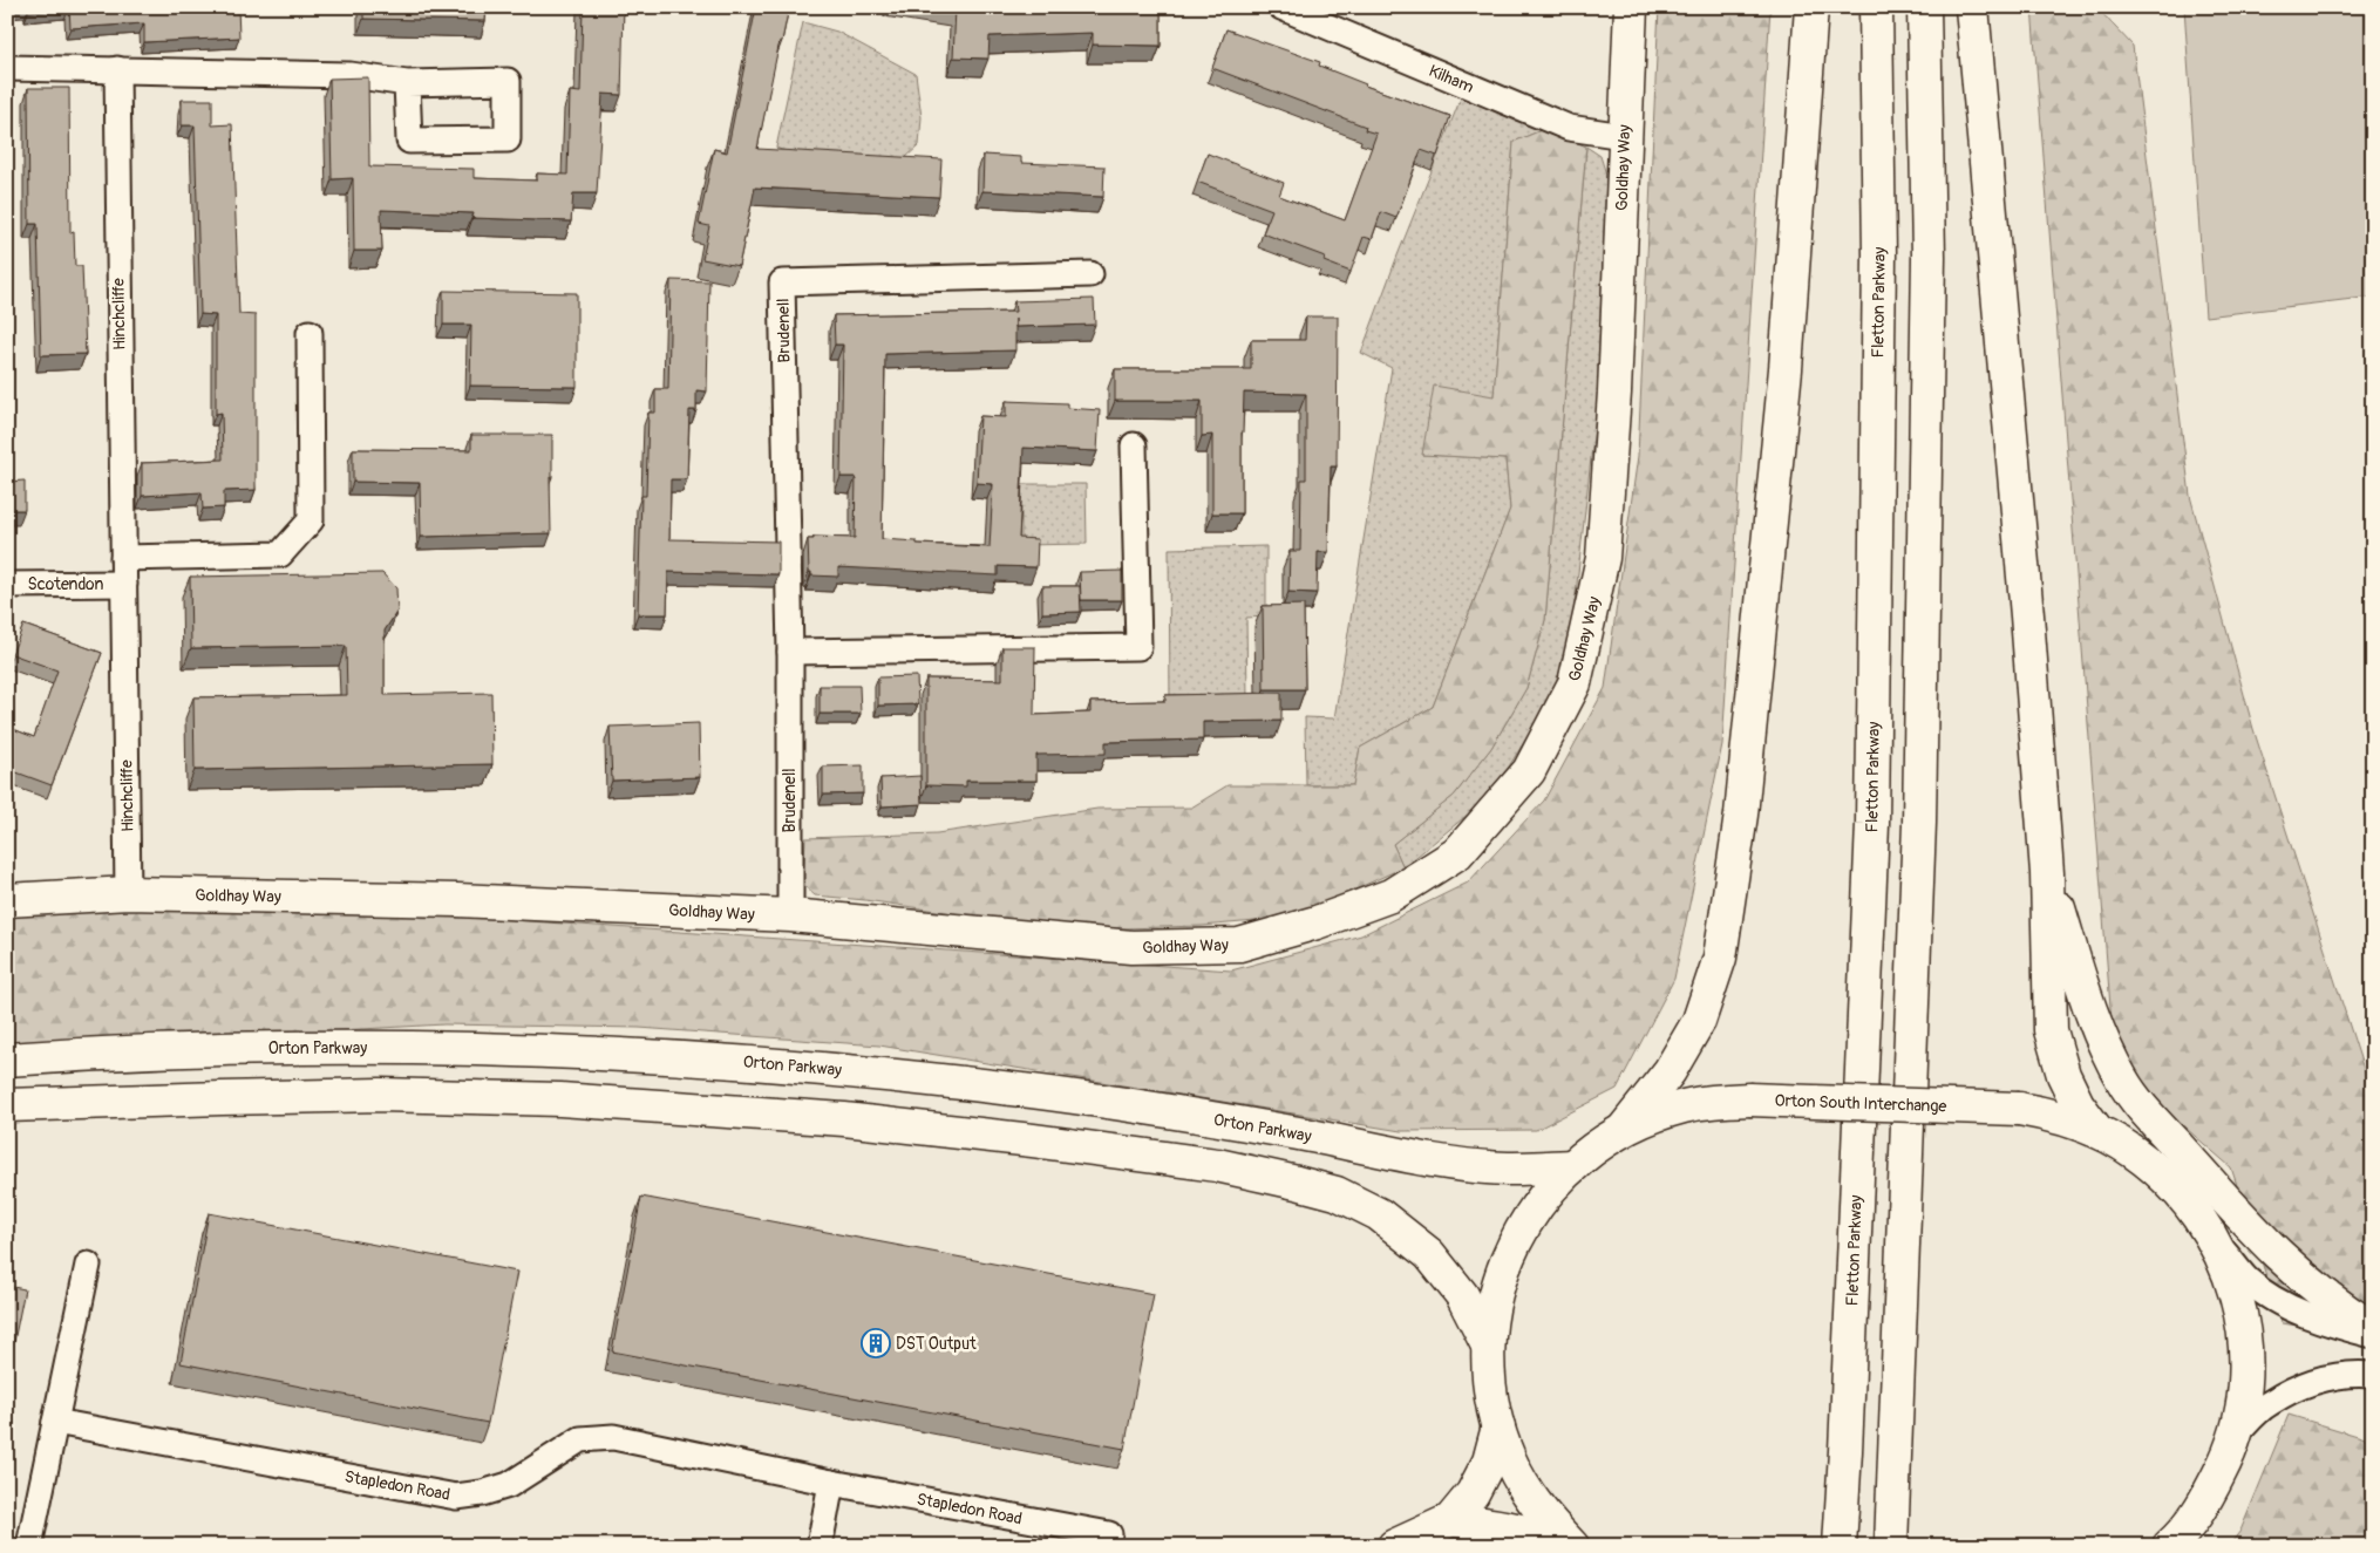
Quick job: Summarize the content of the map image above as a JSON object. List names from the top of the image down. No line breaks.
{"streets":{"main road":["Goldhay Way","Fletton Parkway","Orton Parkway","Orton South Interchange"],"street":["Kilham","Hinchcliffe","Brudenell","Scotendon","Stapledon Road"]},"crossings":[["Kilham","Goldhay Way"],["Goldhay Way","Hinchcliffe"],["Goldhay Way","Brudenell"],["Hinchcliffe","Scotendon"],["Orton Parkway","Orton South Interchange"]],"places":{"building":["DST Output"]}}
